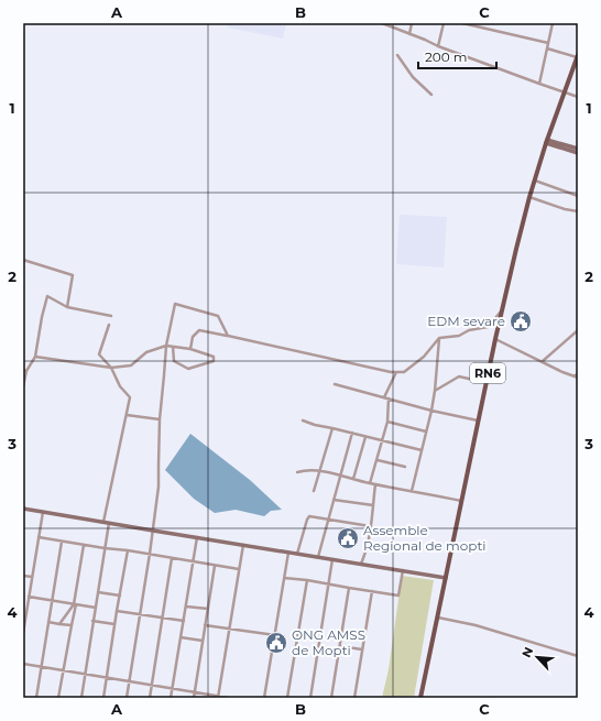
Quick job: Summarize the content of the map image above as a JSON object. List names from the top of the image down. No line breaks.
{"streets":{"main road":["RN6"]},"places":{"public building":["EDM sevare","Assemble Regional de mopti","ONG AMSS de Mopti"]},"scale_bar":"200 m","north":"top left","grid":{"columns":["A","B","C"],"rows":["1","2","3","4"]}}
